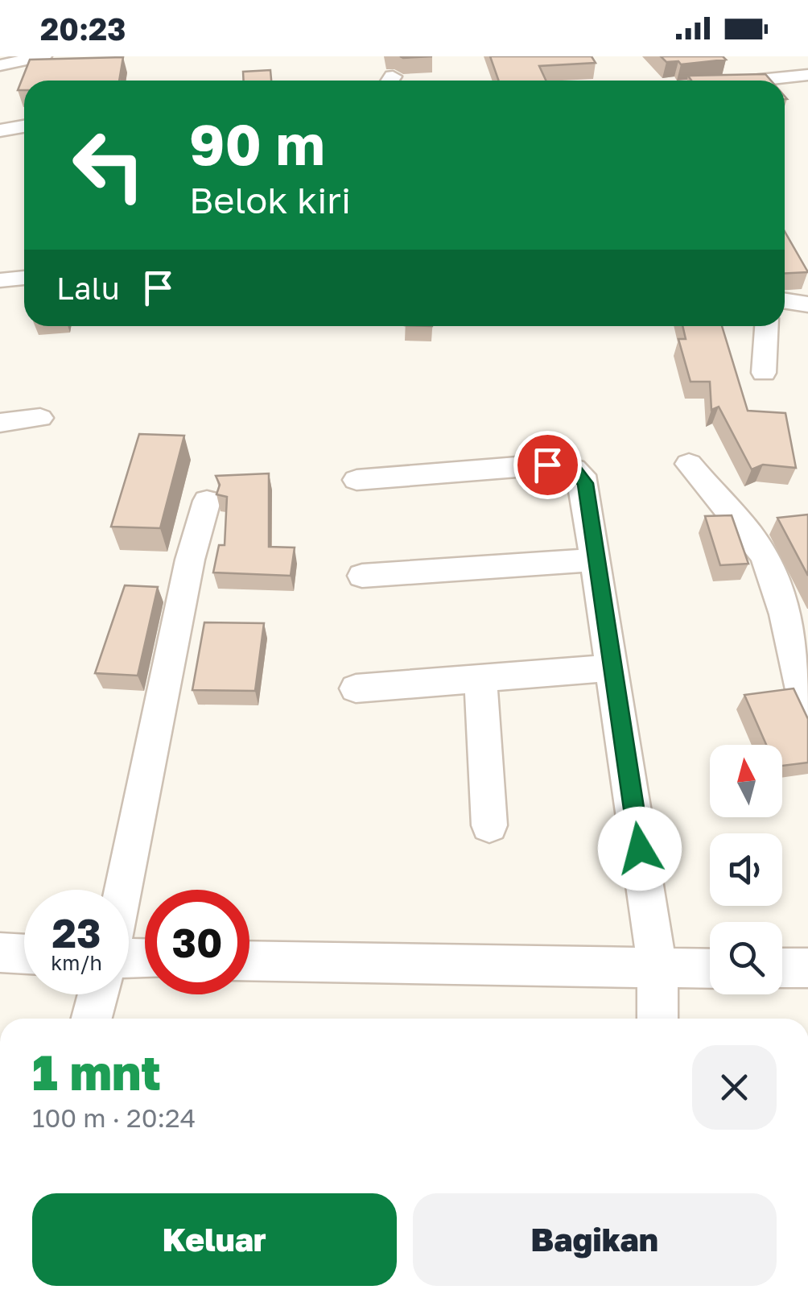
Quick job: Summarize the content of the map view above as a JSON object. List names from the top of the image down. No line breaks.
{"north":"top","page":{"status":"20:23","turn":["90 m","Belok kiri"],"then":"Lalu","speed":"23 km/h","limit":"30","heading":["1 mnt","100 m · 20:24"],"buttons":["Keluar","Bagikan"]}}
